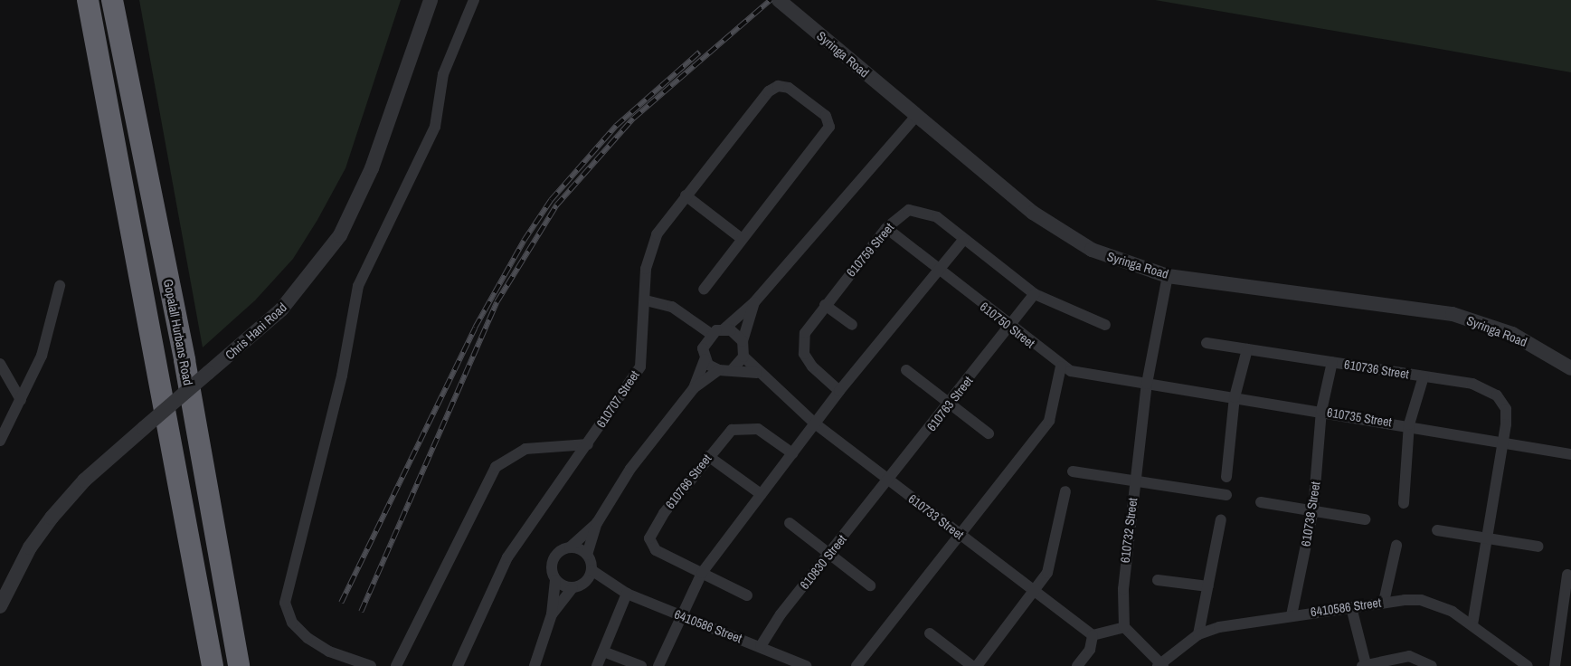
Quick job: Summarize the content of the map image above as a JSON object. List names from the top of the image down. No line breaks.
{"streets":{"highway":["Gopalall Hurbans Road"],"street":["Syringa Road","610759 Street","610750 Street","Chris Hani Road","610736 Street","610707 Street","610763 Street","610735 Street","610766 Street","610738 Street","610733 Street","610732 Street","610830 Street","6410586 Street"]},"crossings":[["Syringa Road","610732 Street"],["610759 Street","610750 Street"],["610759 Street","610763 Street"],["610750 Street","610763 Street"],["610750 Street","610735 Street"],["610750 Street","610732 Street"],["610736 Street","610735 Street"],["610736 Street","610738 Street"],["610736 Street","6410586 Street"],["610763 Street","610733 Street"],["610763 Street","610830 Street"],["610735 Street","610738 Street"],["610735 Street","610732 Street"],["610738 Street","6410586 Street"],["610733 Street","610830 Street"],["610830 Street","6410586 Street"]]}
